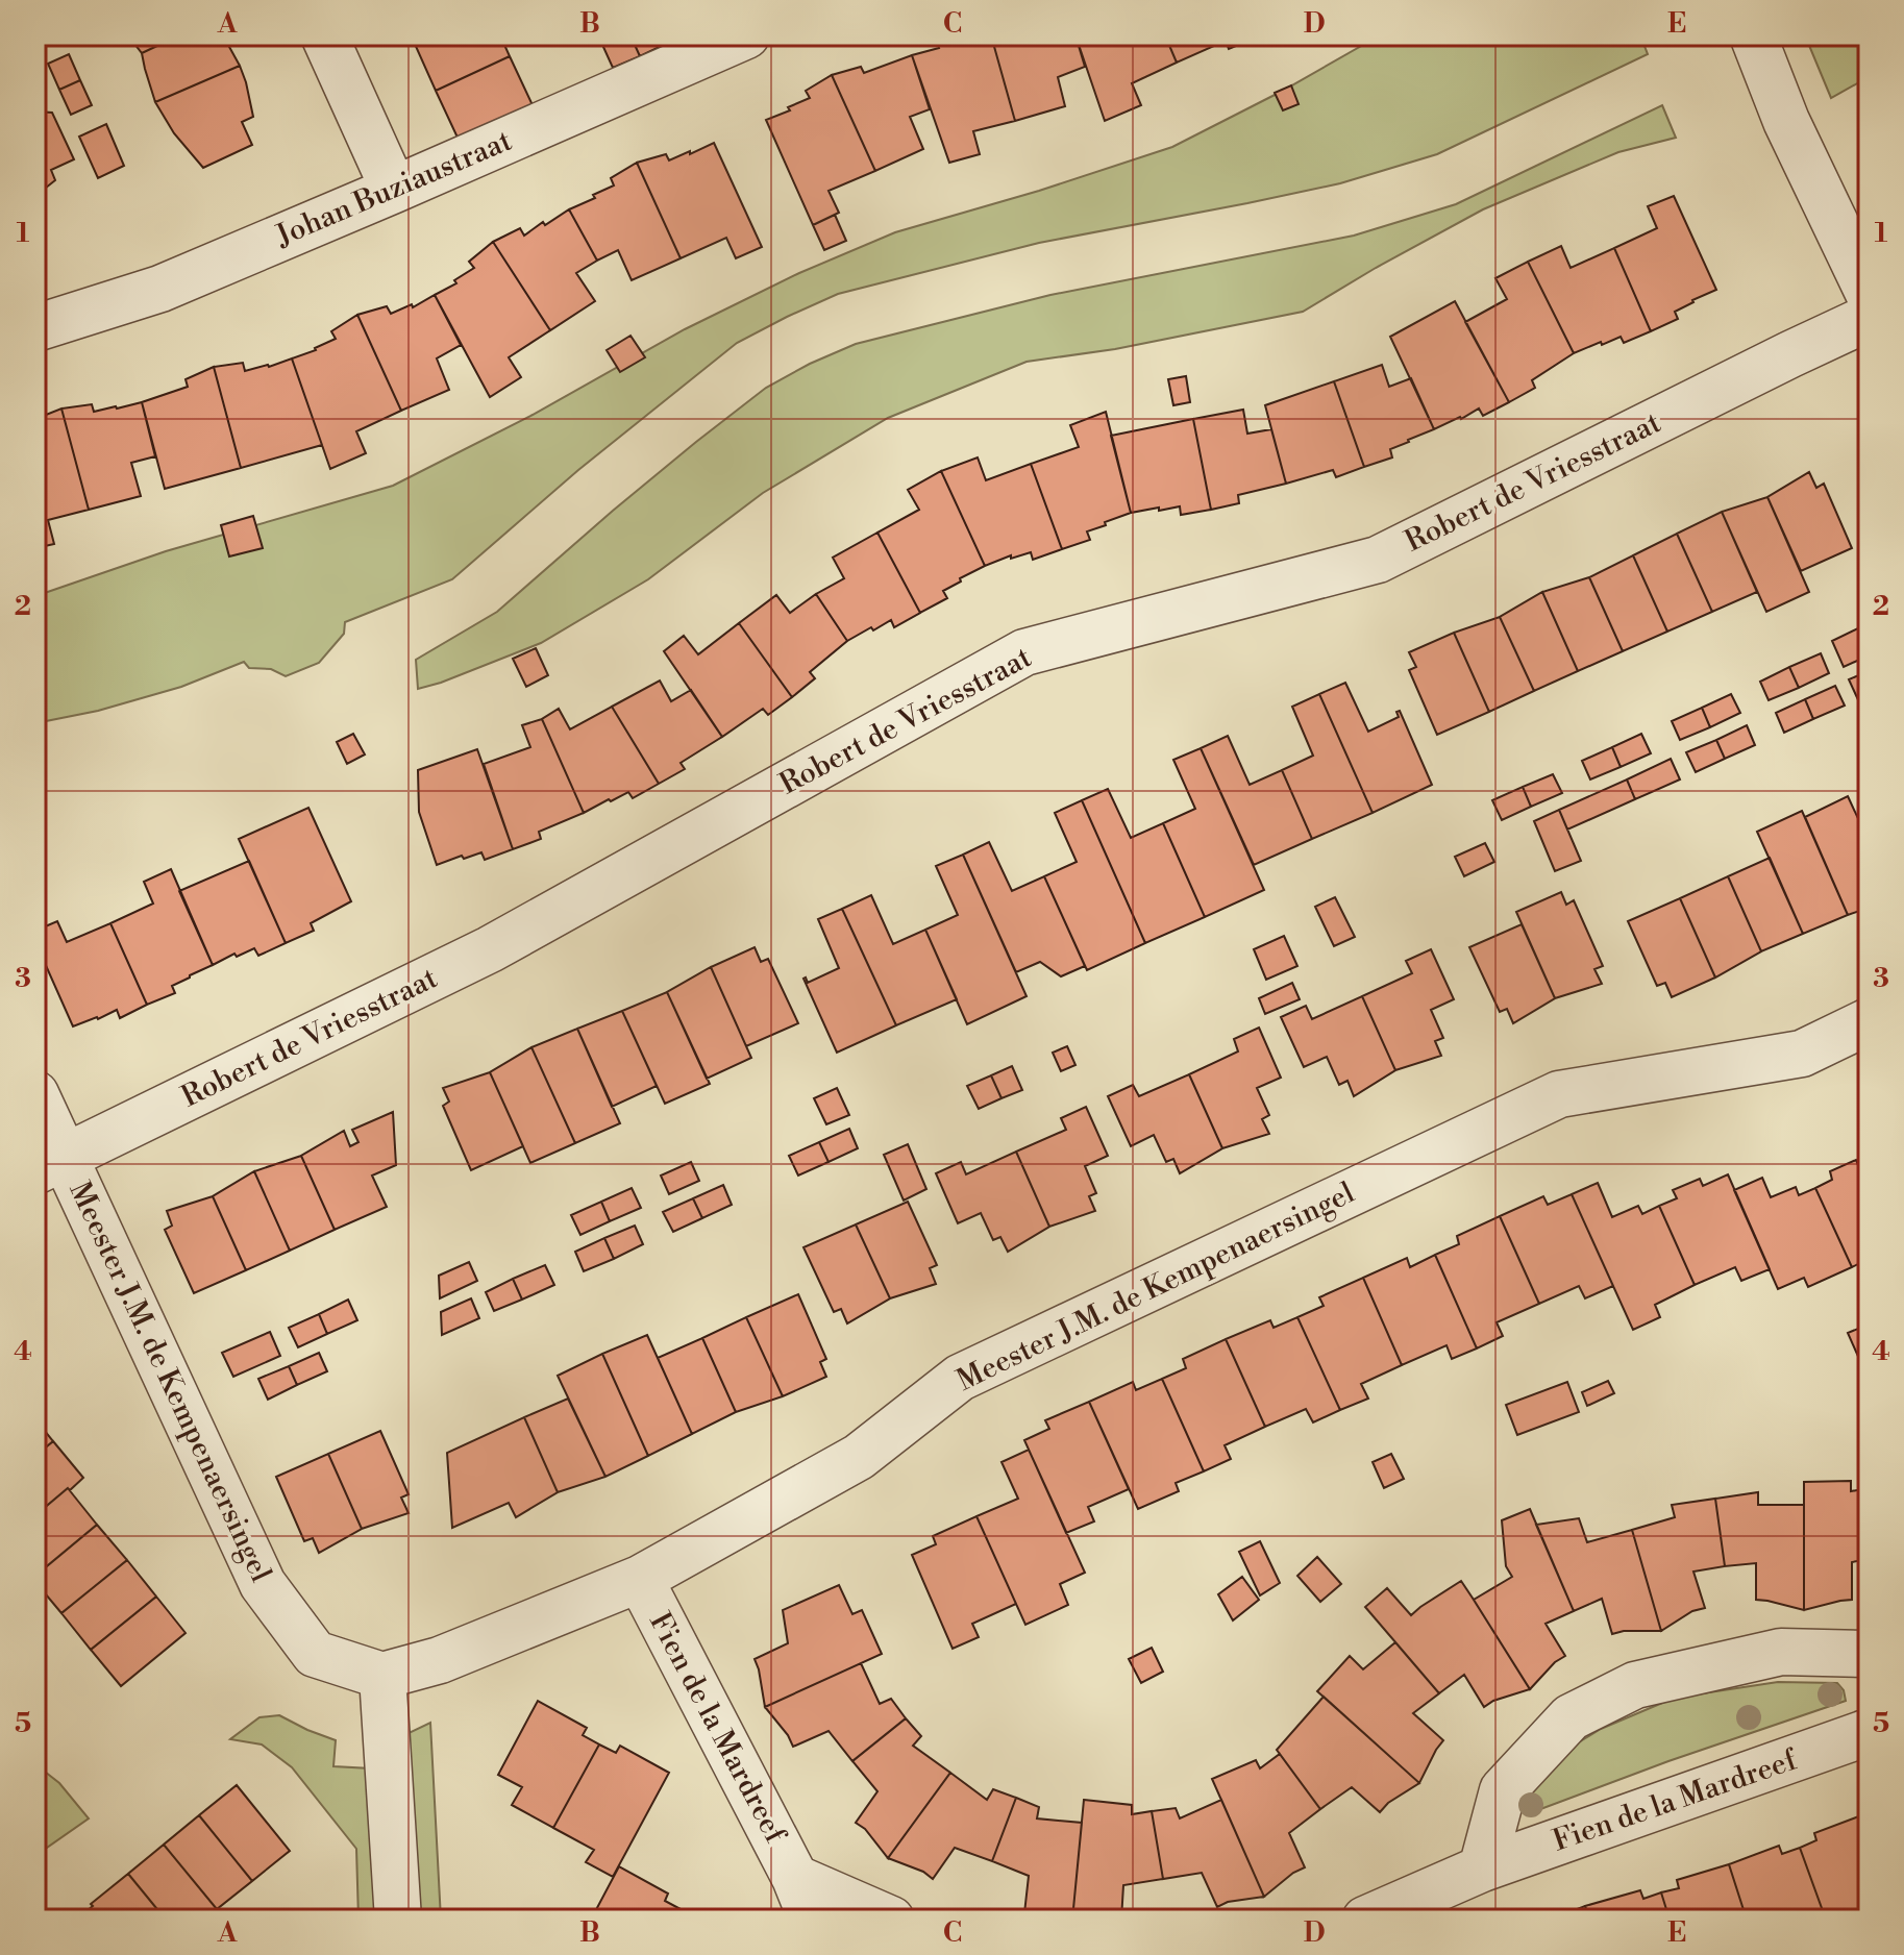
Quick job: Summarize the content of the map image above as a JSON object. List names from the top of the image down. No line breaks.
{"streets":{"street":["Johan Buziaustraat","Robert de Vriesstraat","Meester J.M. de Kempenaersingel","Fien de la Mardreef"]},"crossings":[["Robert de Vriesstraat","Meester J.M. de Kempenaersingel"],["Meester J.M. de Kempenaersingel","Fien de la Mardreef"]],"grid":{"columns":["A","B","C","D","E"],"rows":["1","2","3","4","5"]}}
